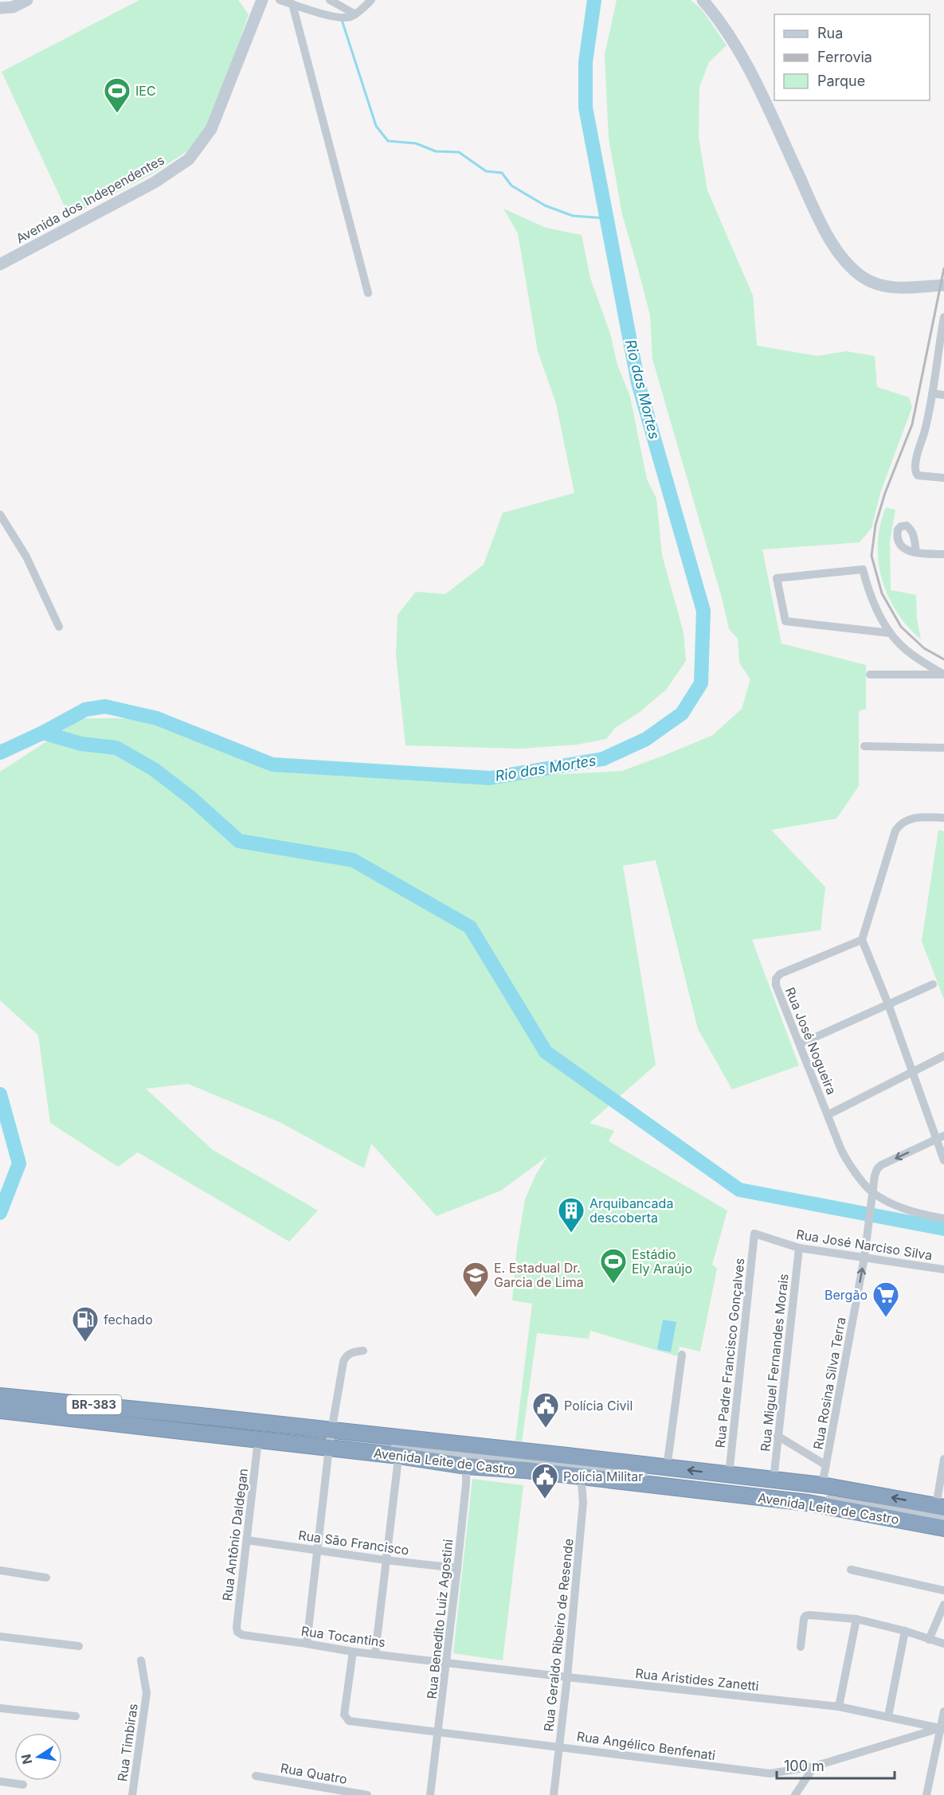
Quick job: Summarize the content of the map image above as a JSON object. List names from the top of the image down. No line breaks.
{"streets":{"highway":["BR-383","Avenida Leite de Castro"],"main road":["Avenida dos Independentes"],"street":["Rua José Nogueira","Rua José Narciso Silva","Rua Padre Francisco Gonçalves","Rua Miguel Fernandes Morais","Rua Rosina Silva Terra","Rua Antônio Daldegan","Rua São Francisco","Rua Benedito Luiz Agostini","Rua Geraldo Ribeiro de Resende","Rua Tocantins","Rua Aristides Zanetti","Rua Timbiras","Rua Angélico Benfenati","Rua Quatro"]},"crossings":[["Rua José Nogueira","Rua Rosina Silva Terra"],["Rua José Narciso Silva","Rua Padre Francisco Gonçalves"],["Rua José Narciso Silva","Rua Miguel Fernandes Morais"],["Rua José Narciso Silva","Rua Rosina Silva Terra"],["Rua Padre Francisco Gonçalves","Avenida Leite de Castro"],["Rua Miguel Fernandes Morais","Avenida Leite de Castro"],["Rua Rosina Silva Terra","Avenida Leite de Castro"],["Avenida Leite de Castro","Rua Antônio Daldegan"],["Avenida Leite de Castro","Rua Benedito Luiz Agostini"],["Avenida Leite de Castro","Rua Geraldo Ribeiro de Resende"],["Rua Antônio Daldegan","Rua São Francisco"],["Rua Antônio Daldegan","Rua Tocantins"],["Rua São Francisco","Rua Benedito Luiz Agostini"],["Rua Benedito Luiz Agostini","Rua Tocantins"],["Rua Benedito Luiz Agostini","Rua Aristides Zanetti"],["Rua Benedito Luiz Agostini","Rua Angélico Benfenati"],["Rua Geraldo Ribeiro de Resende","Rua Aristides Zanetti"],["Rua Geraldo Ribeiro de Resende","Rua Angélico Benfenati"],["Rua Tocantins","Rua Aristides Zanetti"],["Rua Tocantins","Rua Angélico Benfenati"],["Rua Aristides Zanetti","Rua Angélico Benfenati"]],"water":["Rio das Mortes"],"places":{"sports":["IEC","Estádio Ely Araújo"],"building":["Arquibancada descoberta"],"school or university":["E. Estadual Dr. Garcia de Lima"],"supermarket":["Bergão"],"fuel station":["fechado"],"public building":["Polícia Civil","Polícia Militar"]},"legend":["Rua","Ferrovia","Parque"],"scale_bar":"100 m","north":"left"}
